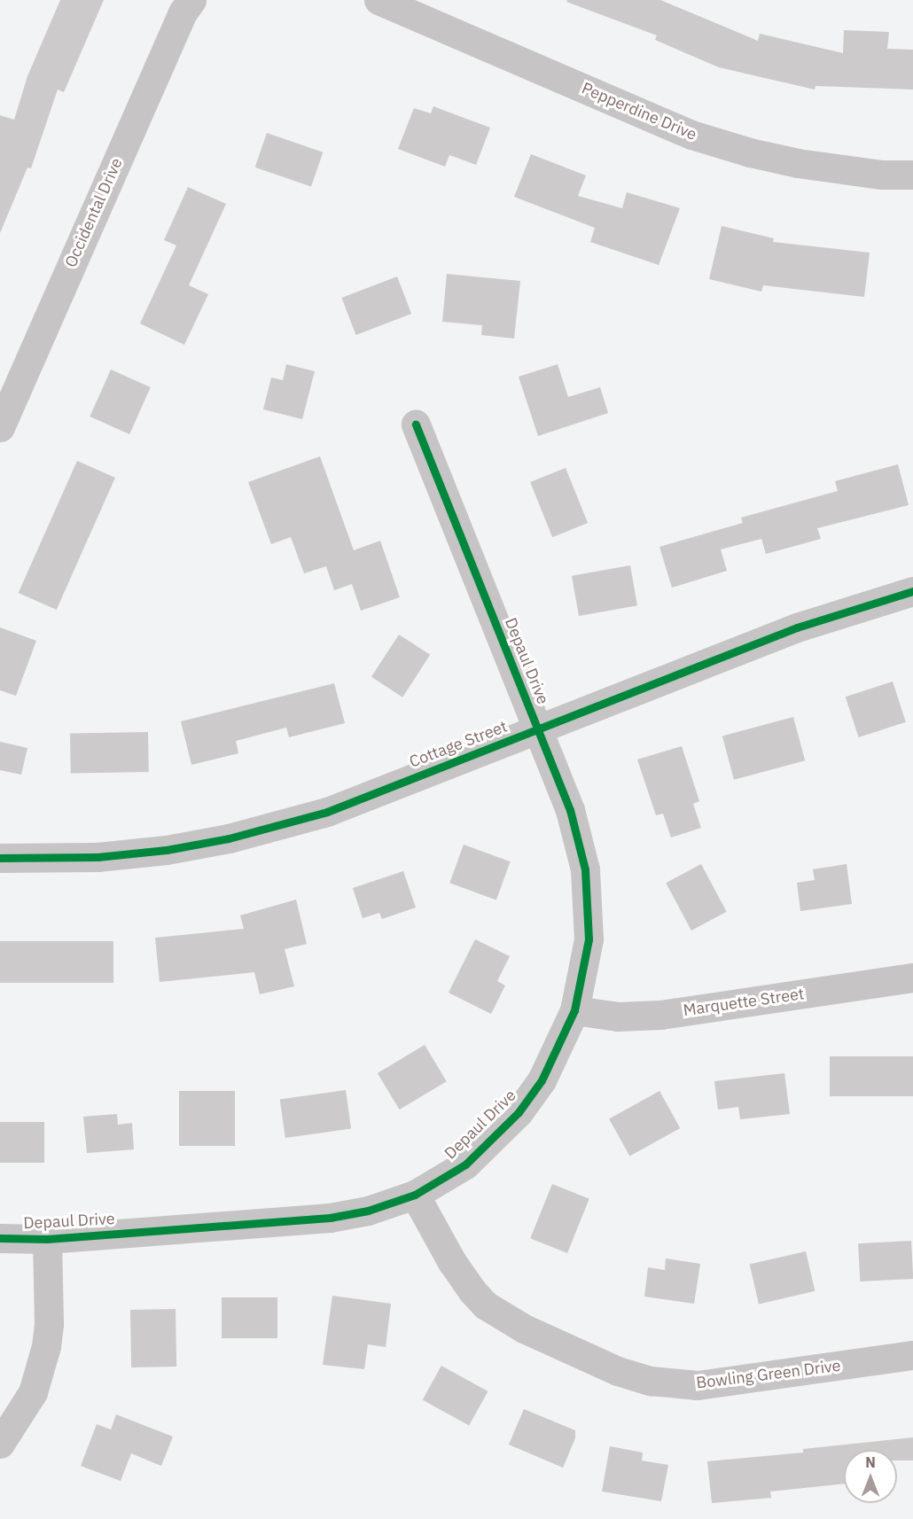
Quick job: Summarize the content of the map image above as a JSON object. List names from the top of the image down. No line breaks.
{"streets":{"street":["Pepperdine Drive","Occidental Drive","Depaul Drive","Cottage Street","Marquette Street","Bowling Green Drive"]},"crossings":[["Depaul Drive","Cottage Street"],["Depaul Drive","Marquette Street"],["Depaul Drive","Bowling Green Drive"]],"north":"top"}
